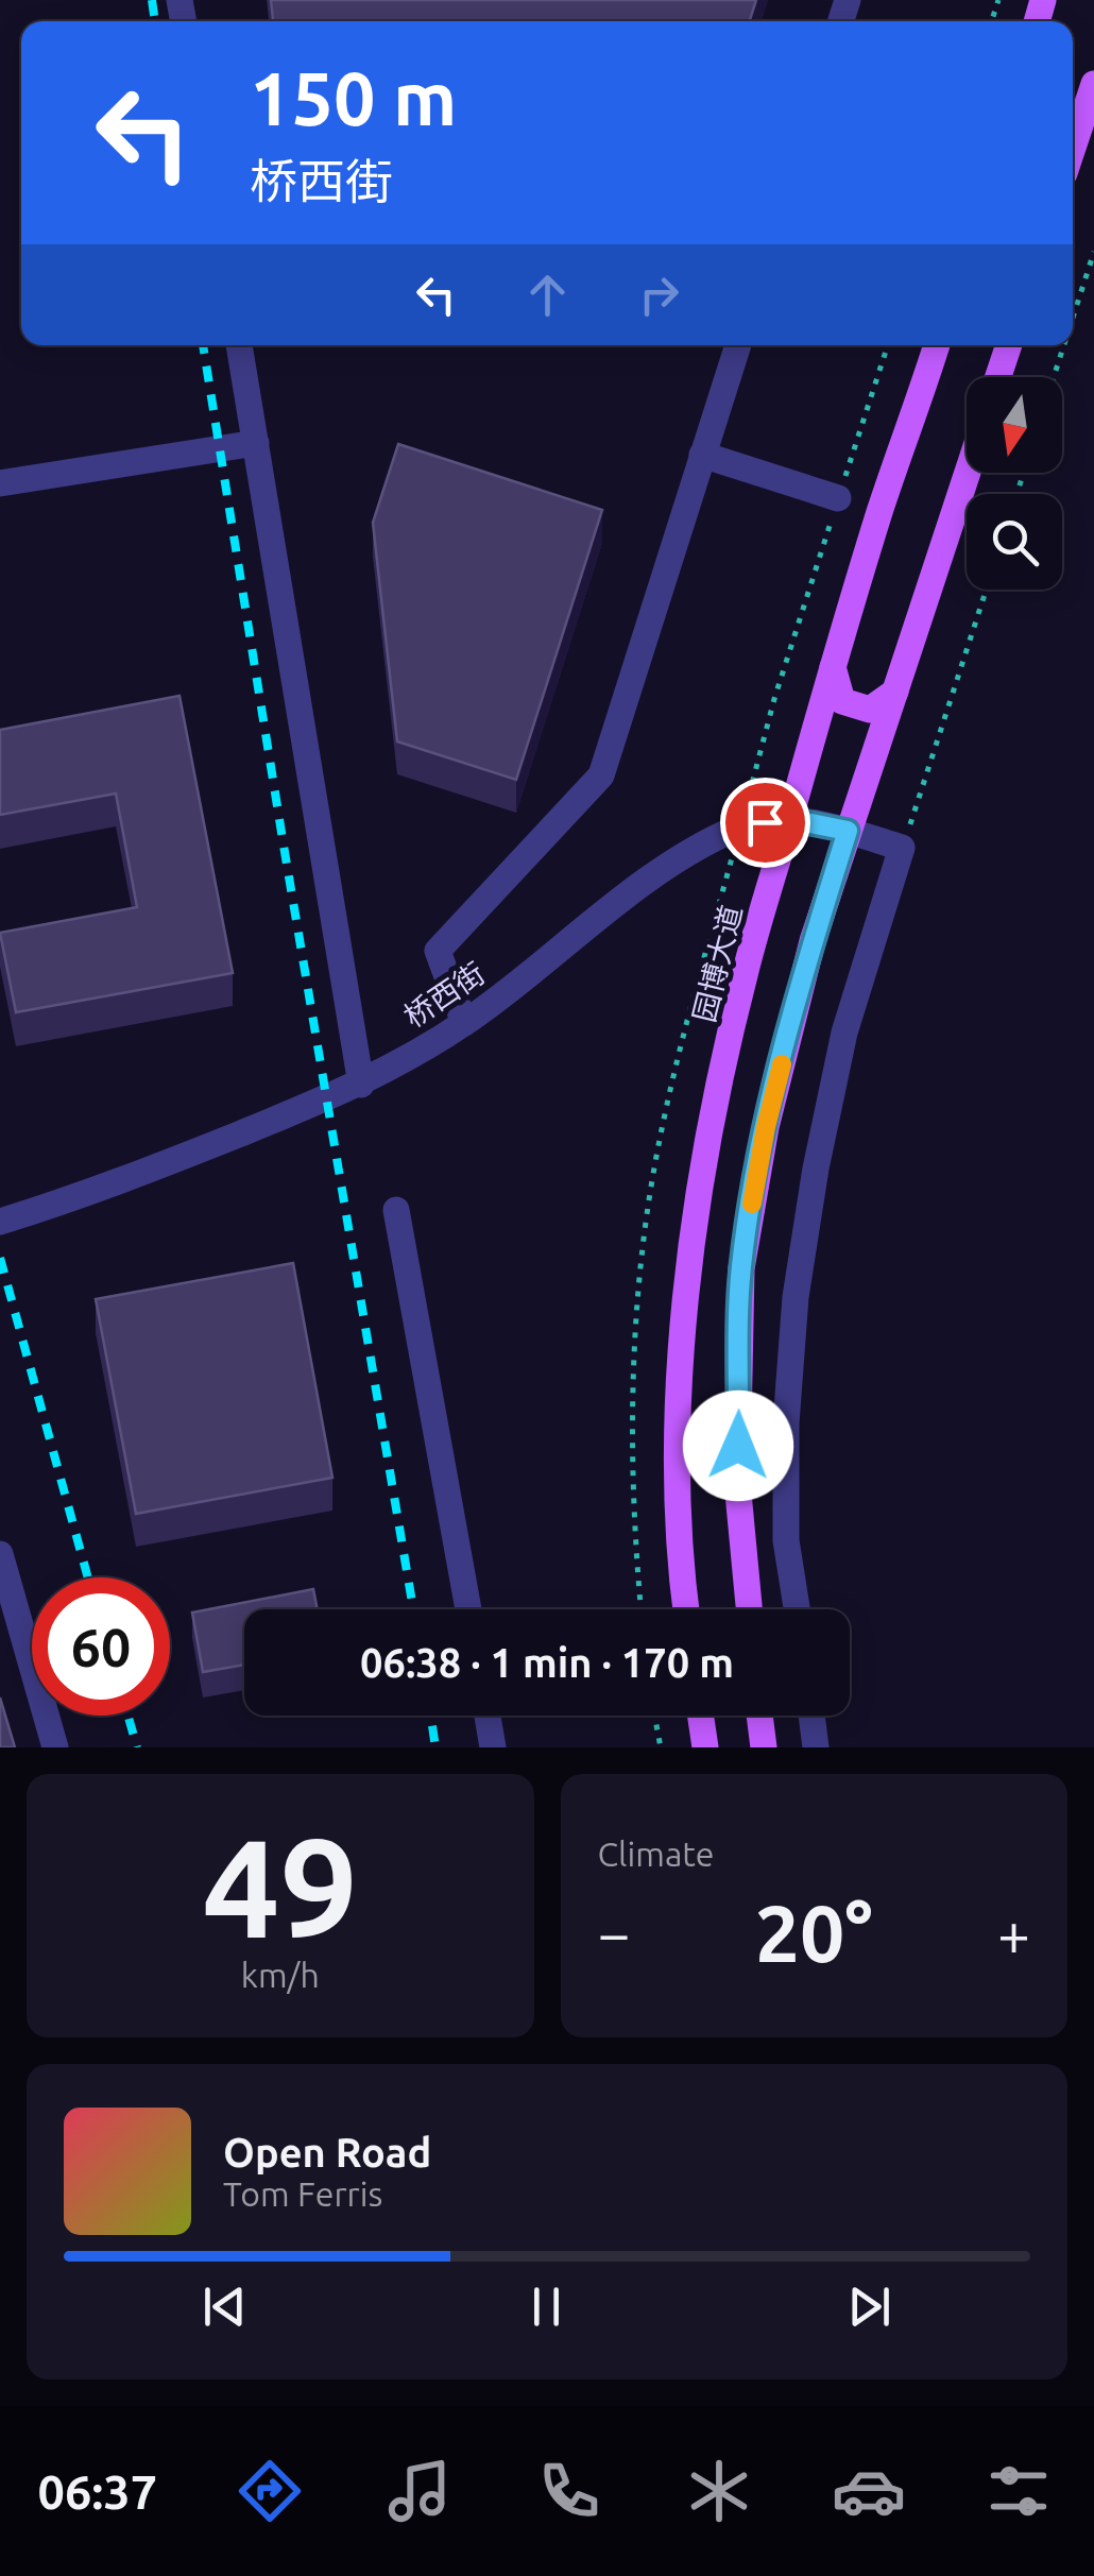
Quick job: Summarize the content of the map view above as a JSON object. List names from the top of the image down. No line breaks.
{"streets":{"main road":["园博大道"],"street":["桥西街"]},"crossings":[["园博大道","桥西街"]],"north":"bottom","page":{"turn":["150 m","桥西街"],"limit":"60","trip":"06:38 · 1 min · 170 m","tile":[["49","km/h"],"Climate"],"heat":["−","20°","+"],"song":["Open Road","Tom Ferris"],"tabs":"06:37"}}
